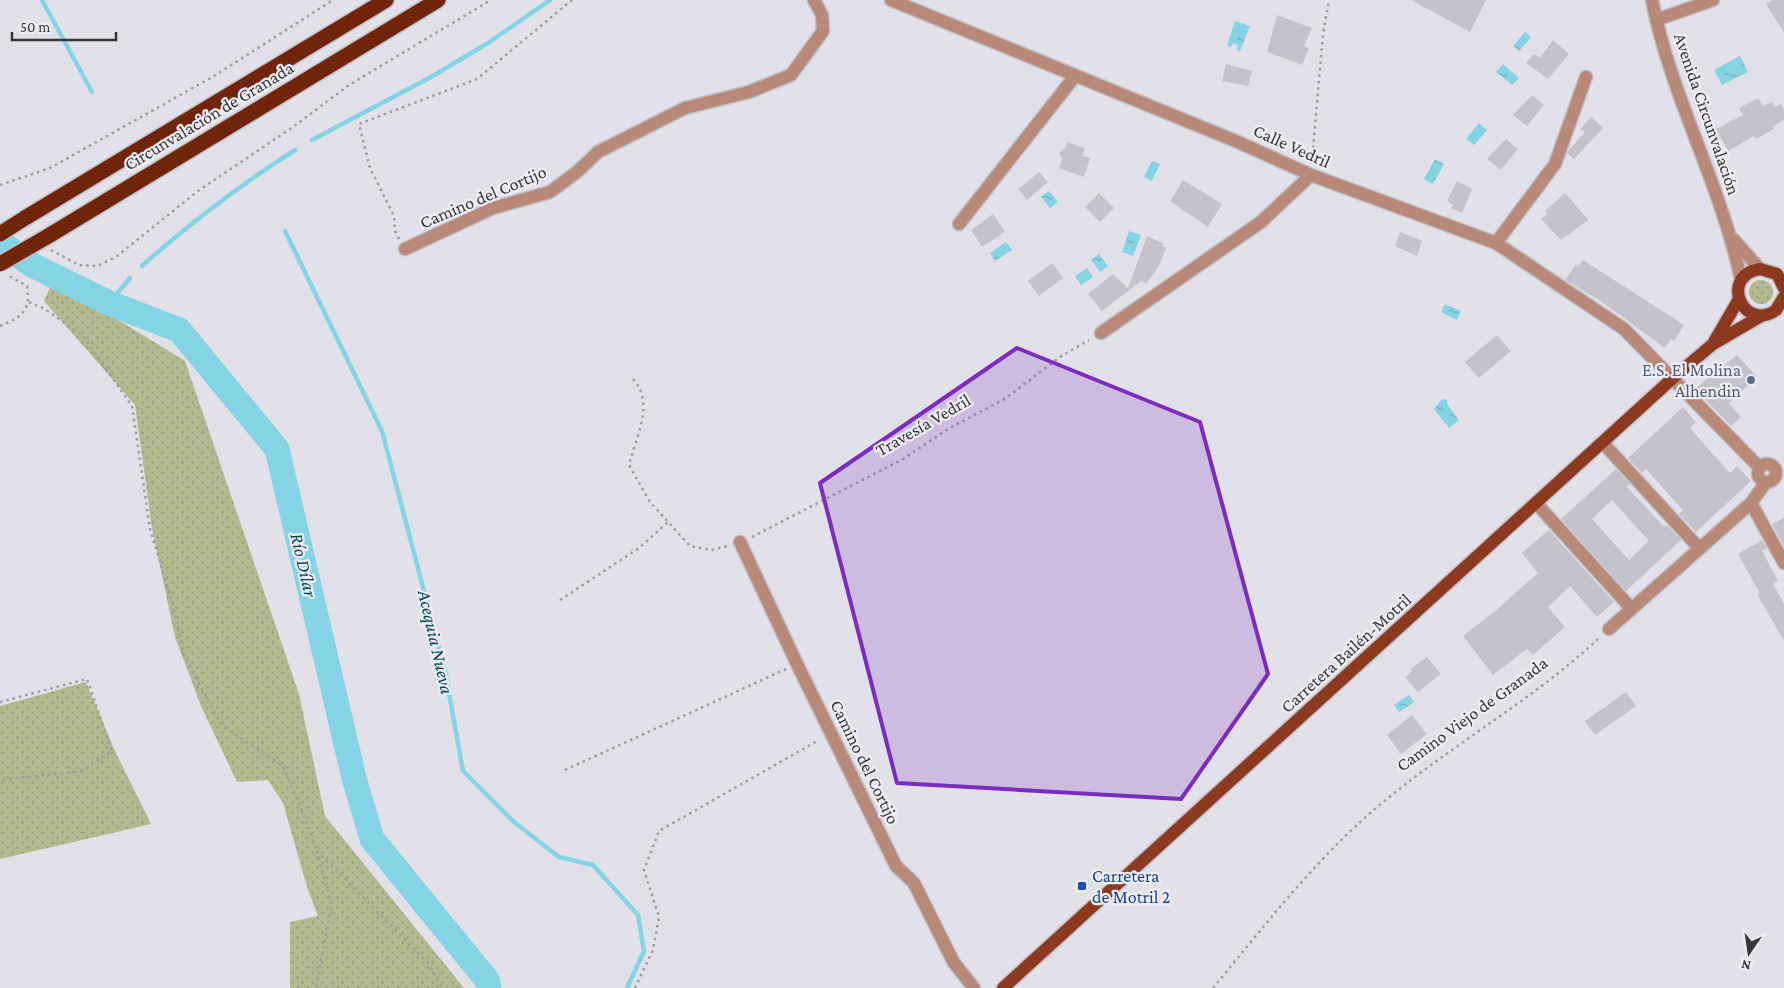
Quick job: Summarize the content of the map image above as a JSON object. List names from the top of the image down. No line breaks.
{"streets":{"highway":["Circunvalación de Granada"],"main road":["Carretera Bailén-Motril"],"street":["Avenida Circunvalación","Calle Vedril","Camino del Cortijo"],"path":["Travesía Vedril","Camino Viejo de Granada"]},"crossings":[["Calle Vedril","Carretera Bailén-Motril"],["Camino del Cortijo","Travesía Vedril"]],"water":["Río Dílar","Acequia Nueva"],"places":{"other":["E.S. El Molina Alhendin"],"transit":["Carretera de Motril 2"]},"scale_bar":"50 m","north":"bottom"}
